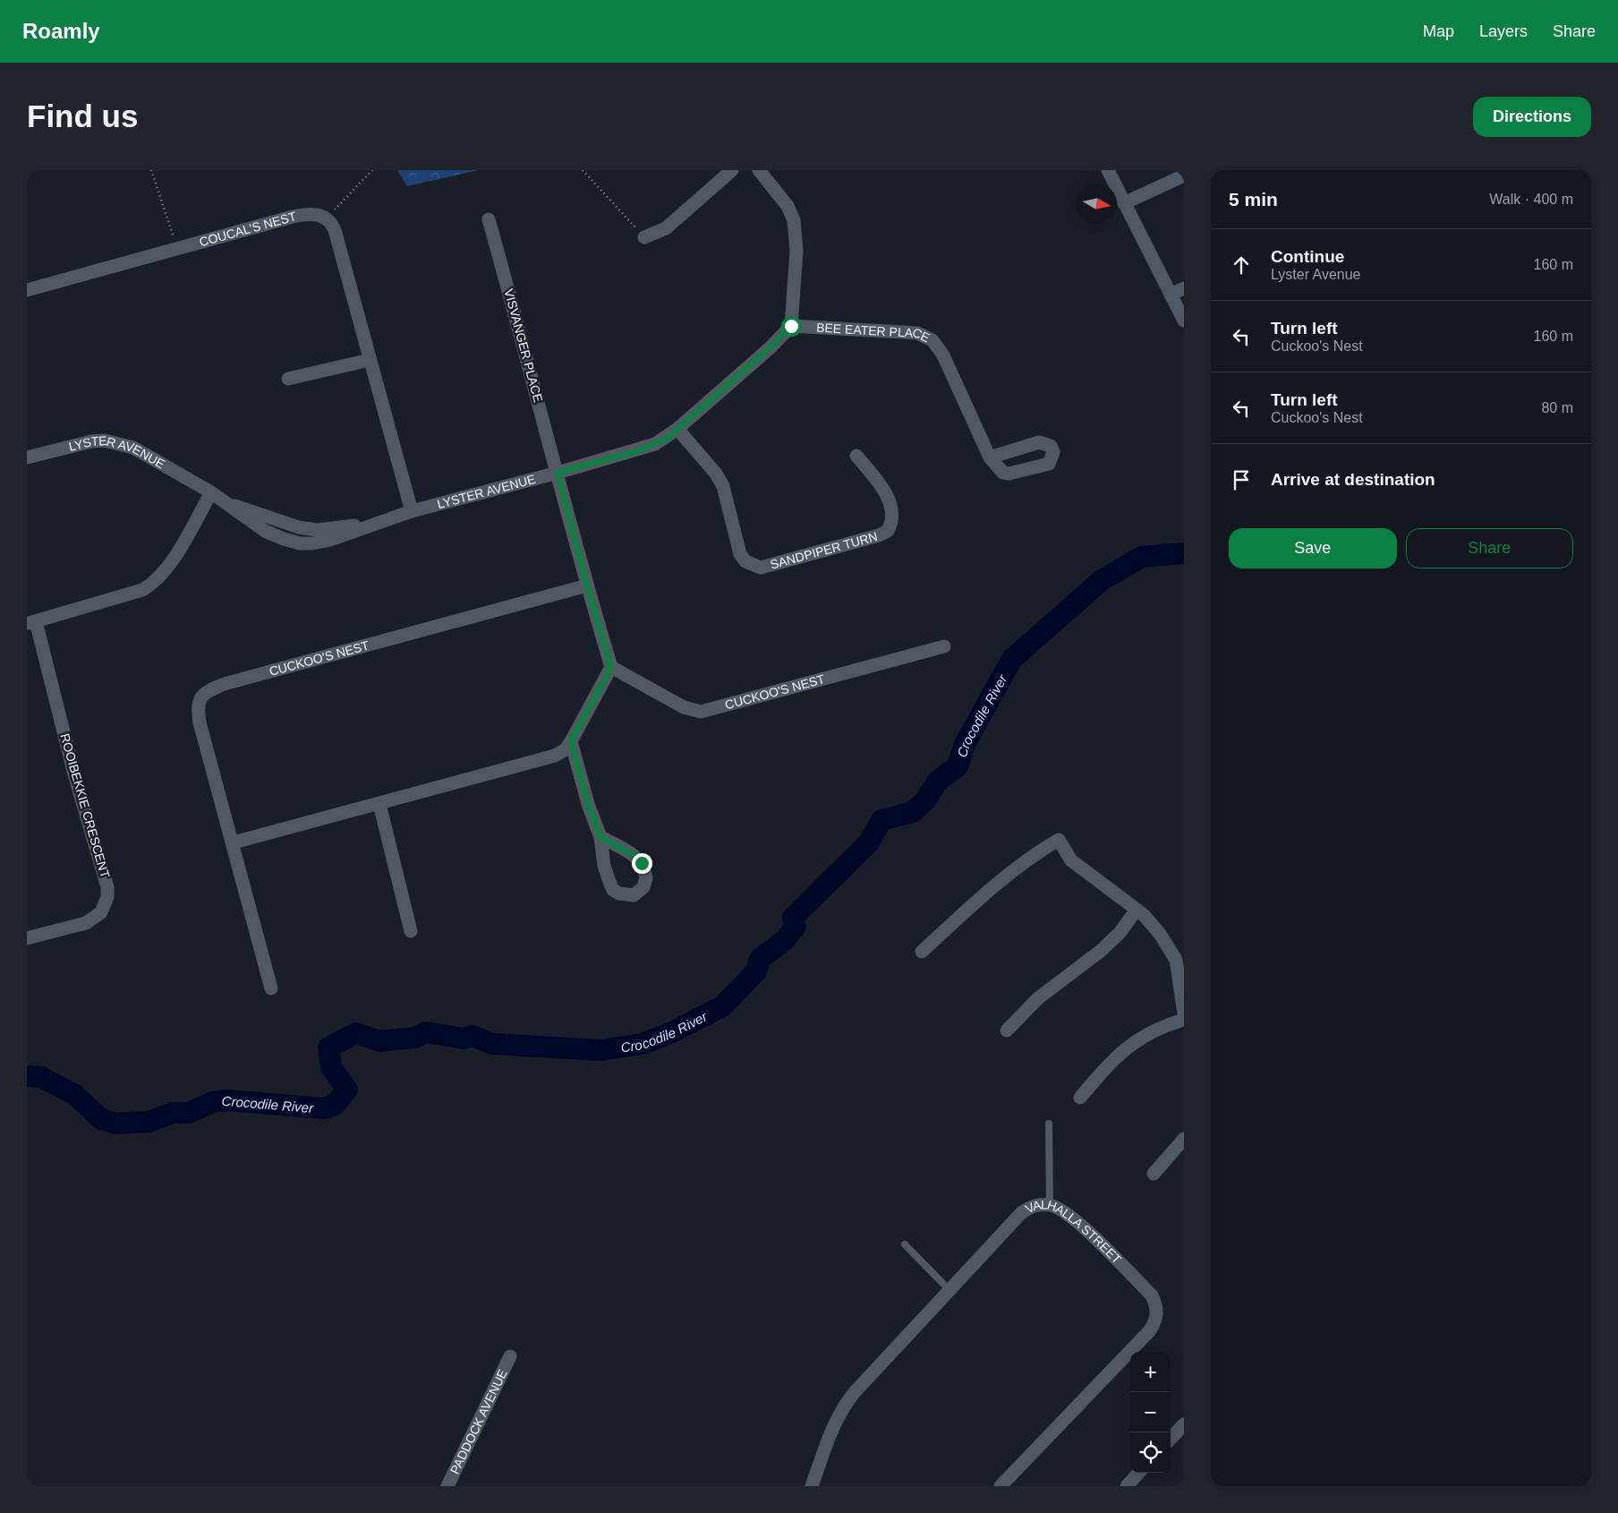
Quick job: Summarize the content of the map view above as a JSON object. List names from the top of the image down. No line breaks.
{"streets":{"street":["COUCAL'S NEST","BEE EATER PLACE","VISVANGER PLACE","LYSTER AVENUE","SANDPIPER TURN","CUCKOO'S NEST","ROOIBEKKIE CRESCENT","VALHALLA STREET","PADDOCK AVENUE"]},"crossings":[["BEE EATER PLACE","LYSTER AVENUE"],["VISVANGER PLACE","LYSTER AVENUE"],["LYSTER AVENUE","SANDPIPER TURN"],["LYSTER AVENUE","ROOIBEKKIE CRESCENT"]],"water":["Crocodile River"],"north":"right","page":{"header":"Roamly","nav":["Map","Layers","Share"],"buttons":["Directions",["Save","Share"]],"title":"Find us","heading":["5 min","Walk · 400 m"],"list":[["Continue","Lyster Avenue","160 m"],["Turn left","Cuckoo's Nest","160 m"],["Turn left","Cuckoo's Nest","80 m"],"Arrive at destination"],"map_buttons":["+","−"]}}
